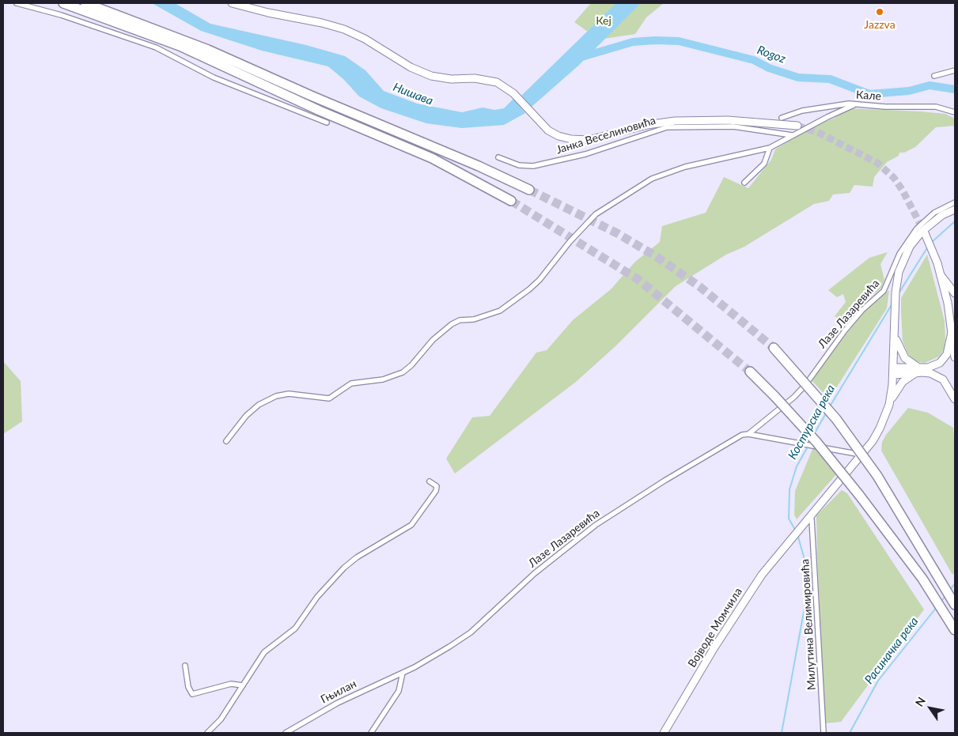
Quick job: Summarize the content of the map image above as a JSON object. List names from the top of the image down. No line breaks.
{"streets":{"main road":["Војводе Момчила"],"street":["Кале","Јанка Веселиновића","Лазе Лазаревића","Милутина Велимировића","Гњилан"]},"crossings":[["Лазе Лазаревића","Гњилан"],["Милутина Велимировића","Војводе Момчила"]],"water":["Rogoz","Нишава","Костурска река","Расиначка река"],"parks":["Кеј"],"places":["Jazzva"],"north":"top left"}
